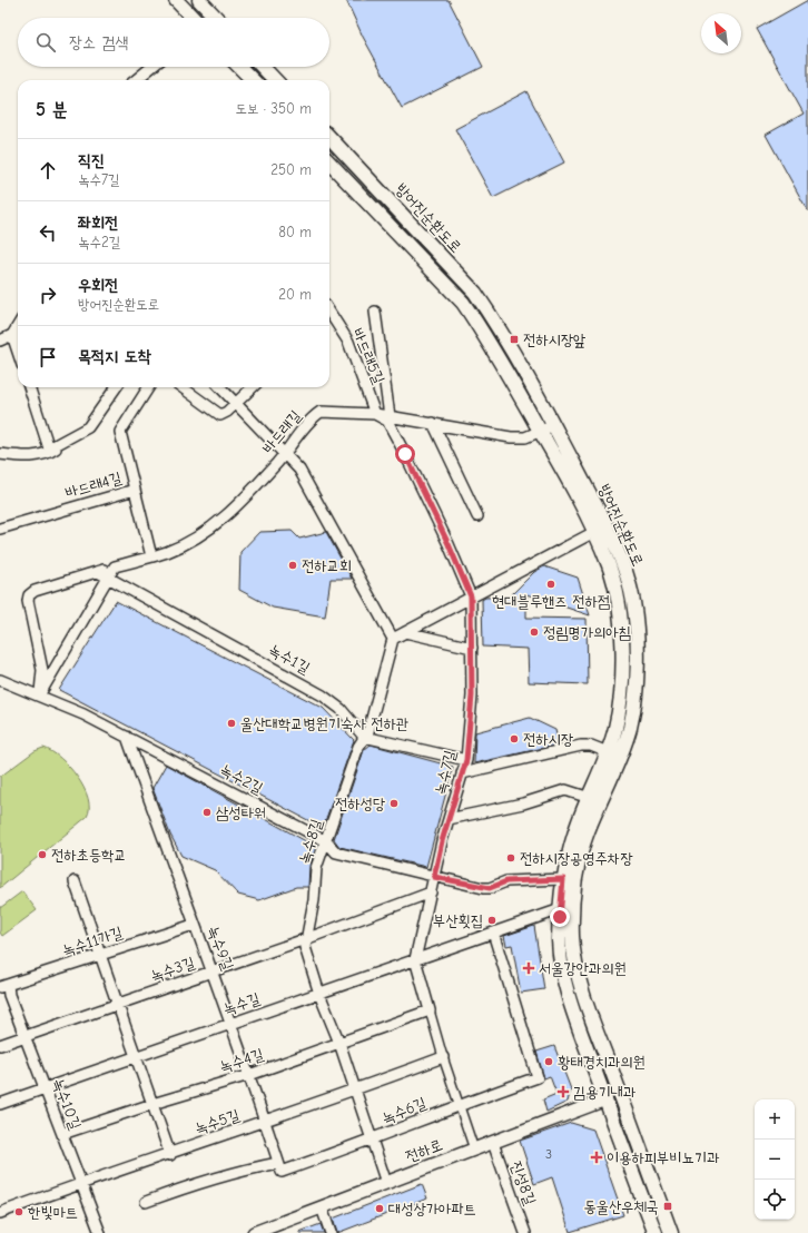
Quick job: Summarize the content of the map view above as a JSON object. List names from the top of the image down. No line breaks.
{"streets":{"main road":["방어진순환도로"],"street":["바드래5길","바드래길","바드래4길","녹수1길","녹수7길","녹수2길","녹수8길","녹수11가길","녹수9길","녹수3길","녹수길","녹수4길","녹수10길","녹수6길","녹수5길","전하로","진성8길"]},"crossings":[["방어진순환도로","바드래길"],["방어진순환도로","녹수2길"],["방어진순환도로","녹수길"],["방어진순환도로","전하로"],["바드래5길","바드래길"],["바드래5길","녹수7길"],["바드래길","녹수1길"],["바드래길","녹수7길"],["바드래길","녹수2길"],["녹수1길","녹수8길"],["녹수7길","녹수2길"],["녹수7길","녹수3길"],["녹수7길","녹수길"],["녹수7길","녹수4길"],["녹수7길","녹수6길"],["녹수7길","녹수5길"],["녹수7길","전하로"],["녹수2길","녹수8길"],["녹수2길","녹수9길"],["녹수8길","녹수3길"],["녹수8길","녹수길"],["녹수8길","녹수4길"],["녹수8길","녹수6길"],["녹수8길","녹수5길"],["녹수8길","전하로"],["녹수11가길","녹수9길"],["녹수11가길","녹수10길"],["녹수9길","녹수3길"],["녹수9길","녹수길"],["녹수9길","녹수4길"],["녹수9길","녹수6길"],["녹수9길","녹수5길"],["녹수3길","녹수10길"],["녹수길","녹수10길"],["녹수길","녹수6길"],["녹수4길","녹수10길"],["녹수10길","녹수5길"],["전하로","진성8길"]],"places":{"transit":["전하시장앞","동울산우체국"],"other":["전하교회","현대블루핸즈 전하점","정림명가의아침","울산대학교병원기숙사 전하관","전하시장","전하성당","삼성타워","전하초등학교","전하시장공영주차장","부산횟집","황태경치과의원","대성상가아파트","한빛마트"],"health":["서울강안과의원","김용기내과","이용하피부비뇨기과"]},"house_numbers":["3"],"north":"top left","page":{"search":"장소 검색","heading":["5 분","도보 · 350 m"],"list":[["직진","녹수7길","250 m"],["좌회전","녹수2길","80 m"],["우회전","방어진순환도로","20 m"],"목적지 도착"],"map_buttons":["+","−"]}}
